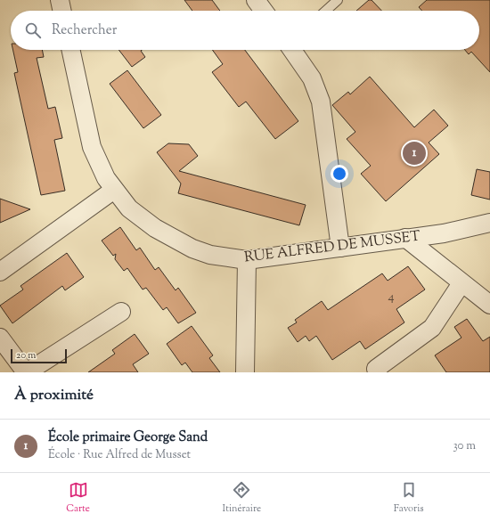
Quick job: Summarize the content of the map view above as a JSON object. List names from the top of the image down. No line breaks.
{"streets":{"street":["RUE ALFRED DE MUSSET"]},"house_numbers":["4"],"scale_bar":"20 m","page":{"search":"Rechercher","pins":"1","scale":"20 m","heading":"À proximité","list":[{"mark":"1","name":"École primaire George Sand","note":"École · Rue Alfred de Musset","value":"30 m"}],"nav":["Carte","Itinéraire","Favoris"]}}
